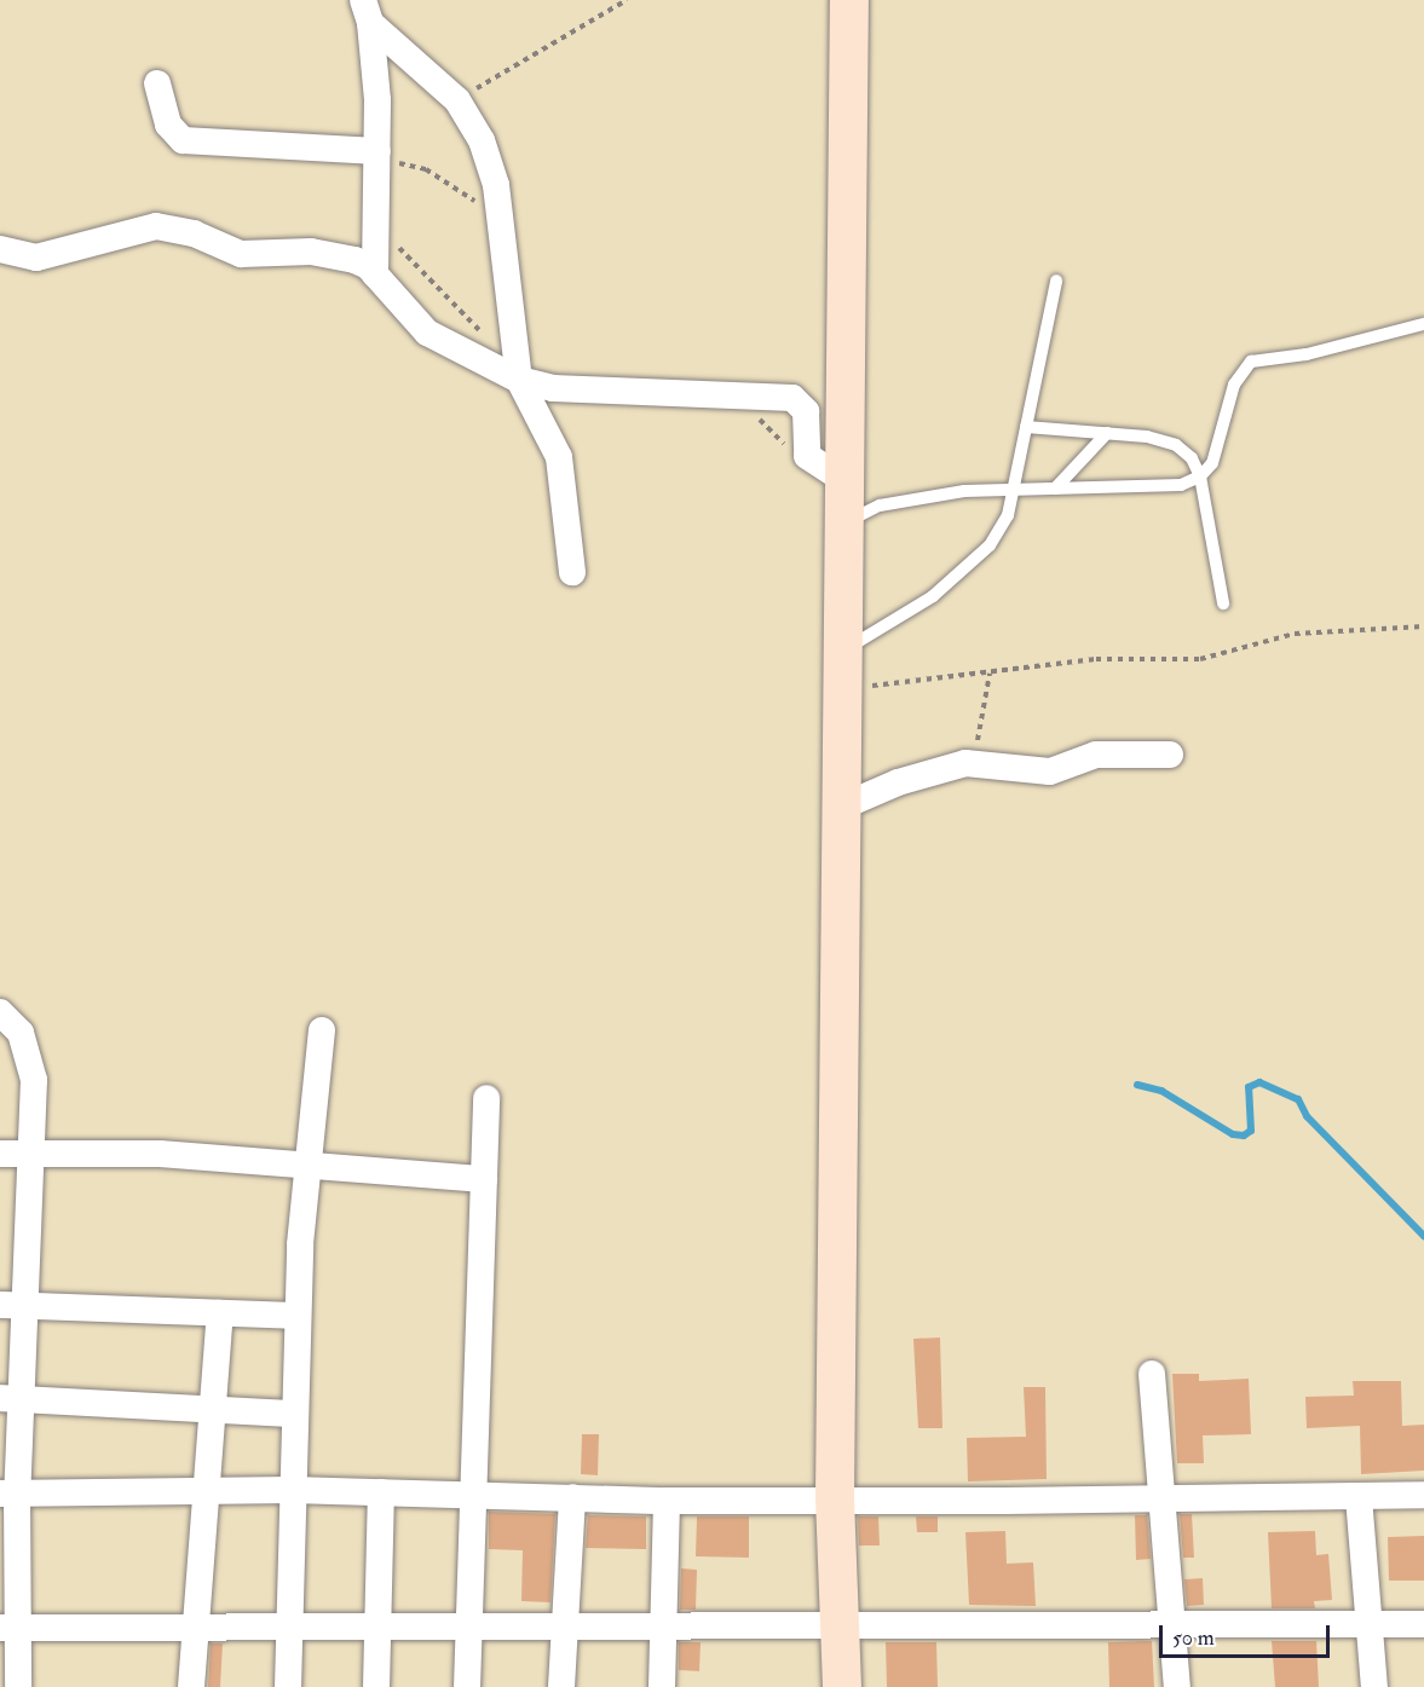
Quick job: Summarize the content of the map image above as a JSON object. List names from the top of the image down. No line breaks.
{"scale_bar":"50 m"}
